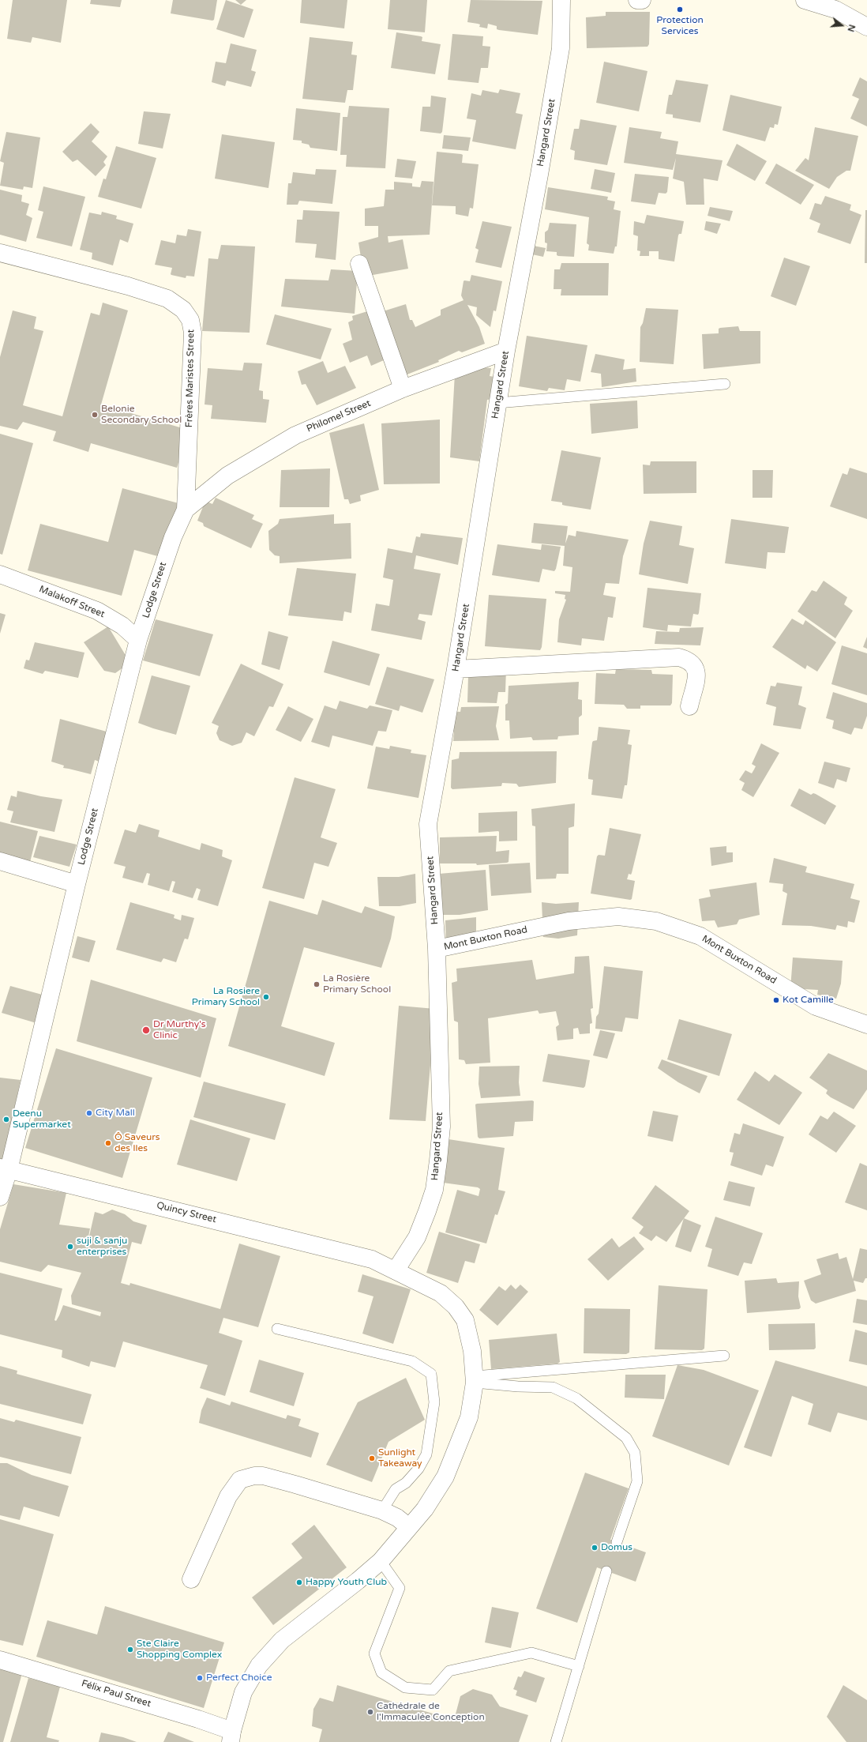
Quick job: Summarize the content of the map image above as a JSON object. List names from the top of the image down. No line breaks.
{"streets":{"street":["Hangard Street","Frères Maristes Street","Philomel Street","Lodge Street","Malakoff Street","Mont Buxton Road","Quincy Street","Félix Paul Street"]},"crossings":[["Hangard Street","Philomel Street"],["Hangard Street","Mont Buxton Road"],["Hangard Street","Quincy Street"],["Frères Maristes Street","Philomel Street"],["Frères Maristes Street","Lodge Street"],["Philomel Street","Lodge Street"],["Lodge Street","Malakoff Street"],["Lodge Street","Quincy Street"],["Quincy Street","Félix Paul Street"]],"places":["Protection Services","Belonie Secondary School","La Rosière Primary School","La Rosiere Primary School","Kot Camille","Dr Murthy's Clinic","City Mall","Deenu Supermarket","Ô Saveurs des Iles","suji & sanju enterprises","Sunlight Takeaway","Domus","Happy Youth Club","Ste Claire Shopping Complex","Perfect Choice","Cathédrale de l'Immaculée Conception"],"north":"right"}
